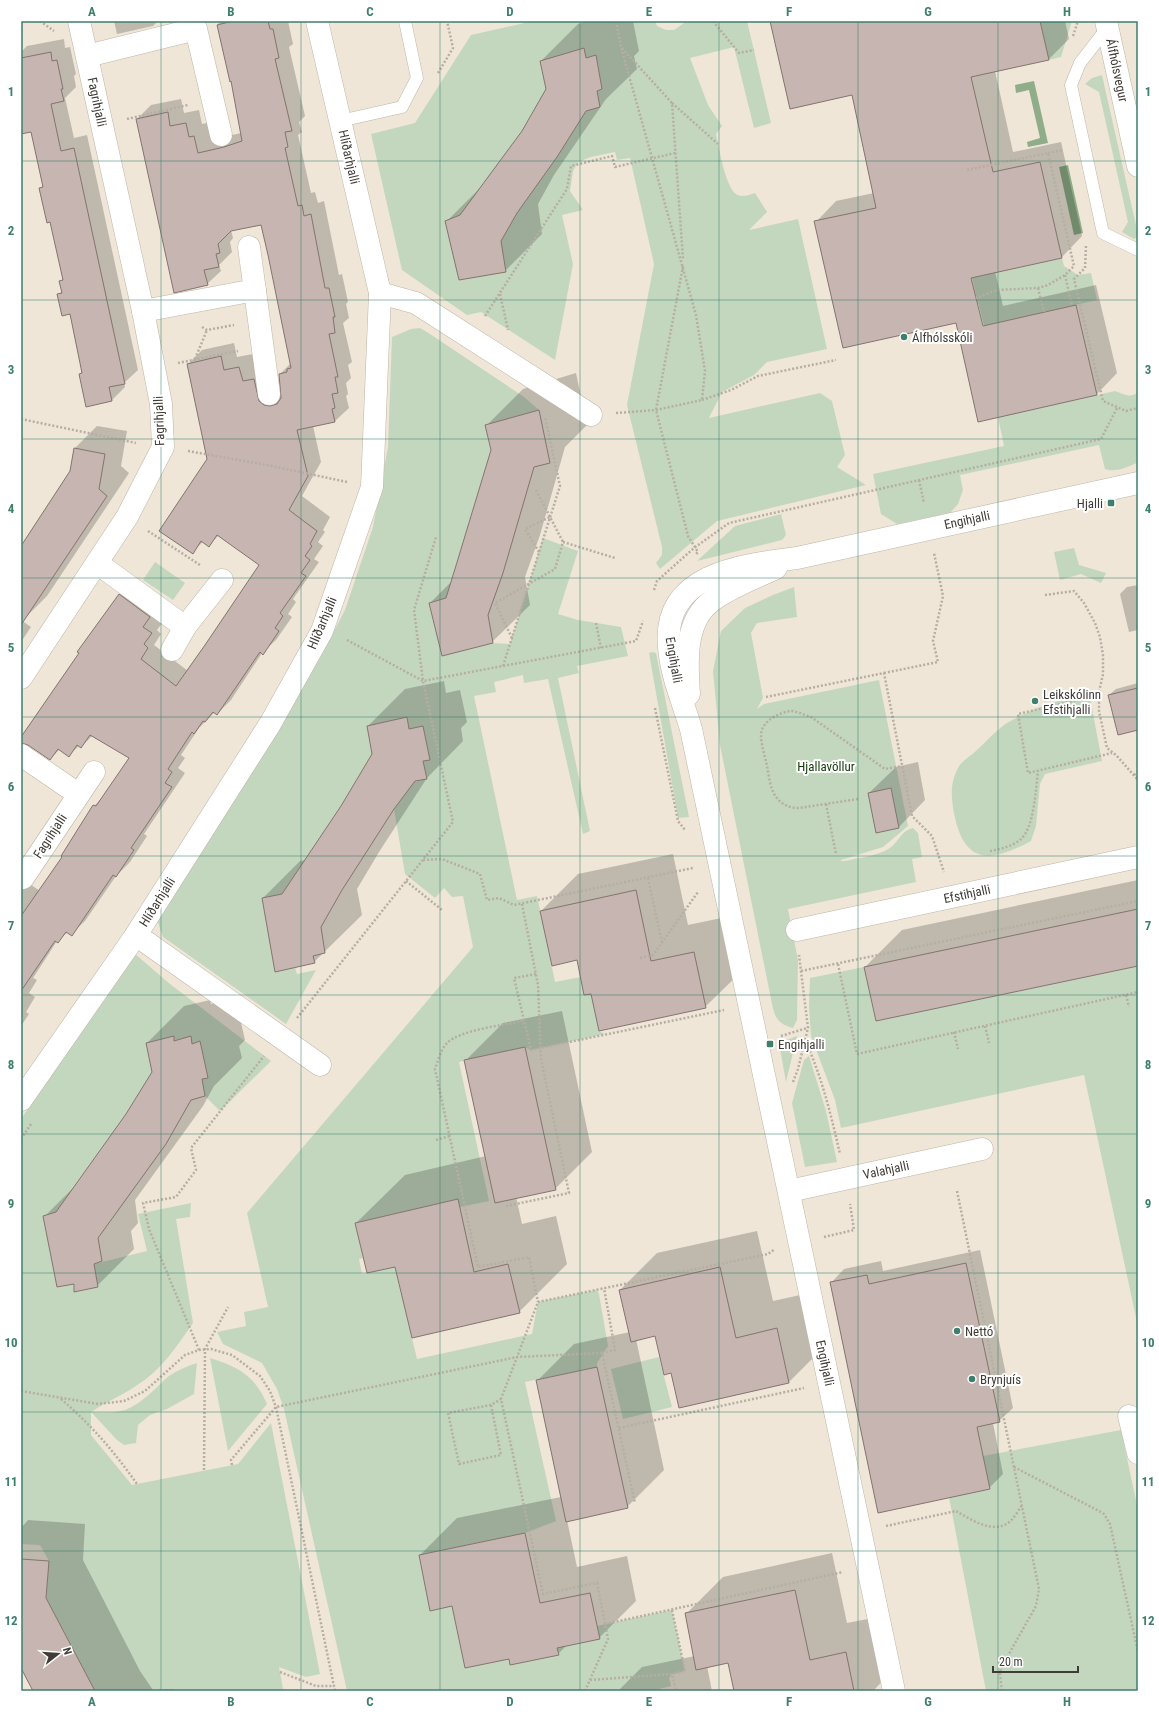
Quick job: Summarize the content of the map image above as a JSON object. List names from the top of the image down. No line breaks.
{"streets":{"street":["Álfhólsvegur","Fagrihjalli","Hlíðarhjalli","Engihjalli","Efstihjalli","Valahjalli"]},"crossings":[["Engihjalli","Valahjalli"]],"parks":["Hjallavöllur"],"places":{"other":["Álfhólsskóli","Leikskólinn Efstihjalli","Nettó","Brynjuís"],"transit":["Hjalli","Engihjalli"]},"scale_bar":"20 m","north":"right","grid":{"columns":["A","B","C","D","E","F","G","H"],"rows":["1","2","3","4","5","6","7","8","9","10","11","12"]}}
